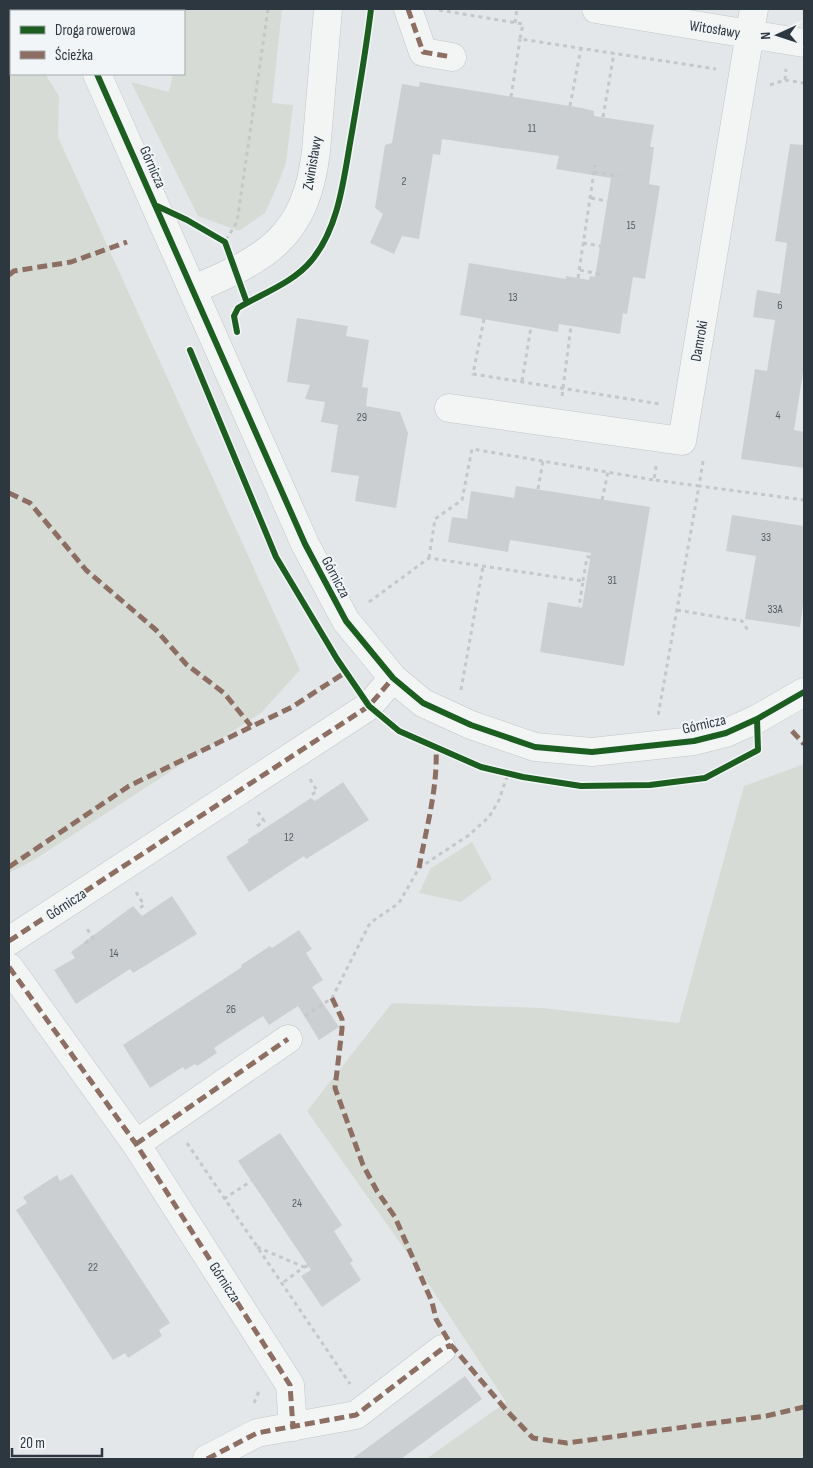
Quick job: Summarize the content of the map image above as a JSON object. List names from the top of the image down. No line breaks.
{"streets":{"street":["Witosławy","Zwinisławy","Górnicza","Damroki"]},"crossings":[["Witosławy","Damroki"],["Zwinisławy","Górnicza"]],"house_numbers":["11","2","15","13","6","4","29","33","31","33A","12","14","26","24","22"],"legend":["Droga rowerowa","Ścieżka"],"scale_bar":"20 m","north":"left"}
